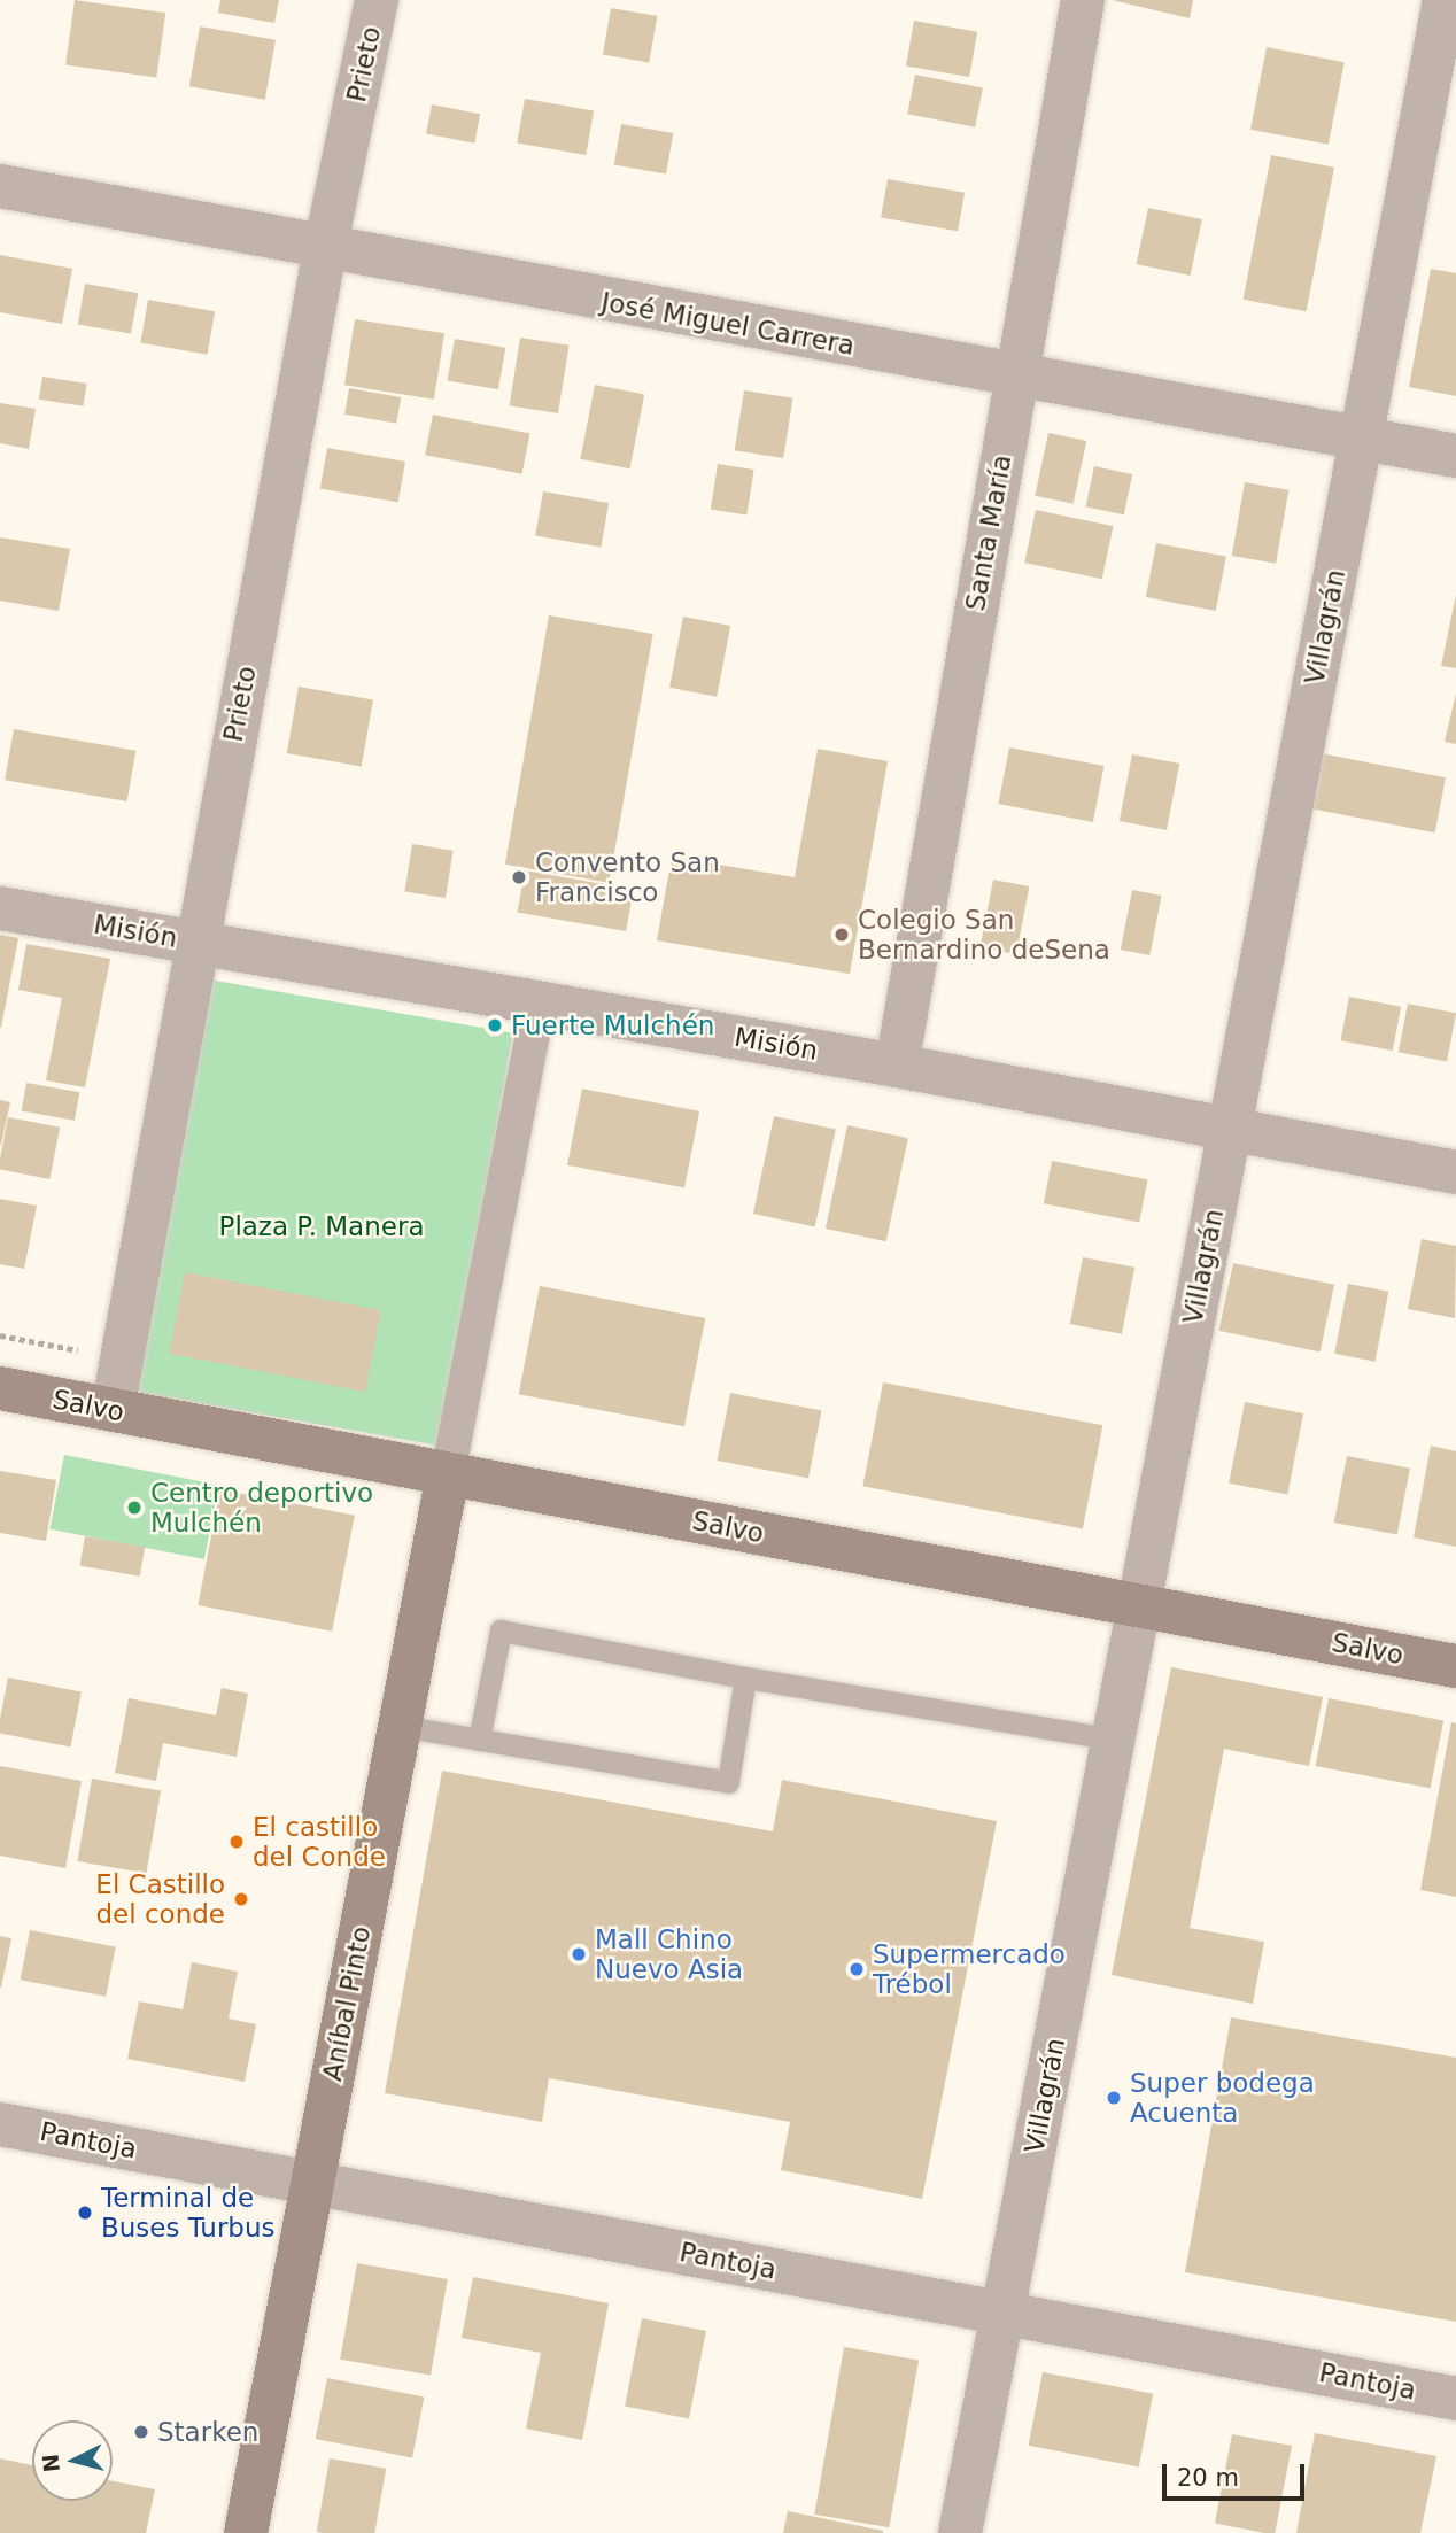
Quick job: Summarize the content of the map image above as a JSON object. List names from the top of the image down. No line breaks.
{"streets":{"main road":["Salvo","Aníbal Pinto"],"street":["Prieto","José Miguel Carrera","Santa María","Villagrán","Misión","Pantoja"]},"crossings":[["Prieto","José Miguel Carrera"],["Prieto","Misión"],["Prieto","Salvo"],["José Miguel Carrera","Santa María"],["José Miguel Carrera","Villagrán"],["Santa María","Misión"],["Villagrán","Misión"],["Villagrán","Salvo"],["Villagrán","Pantoja"],["Salvo","Aníbal Pinto"],["Aníbal Pinto","Pantoja"]],"parks":["Plaza P. Manera"],"places":["Convento San Francisco","Colegio San Bernardino deSena","Fuerte Mulchén","Centro deportivo Mulchén","El castillo del Conde","El Castillo del conde","Mall Chino Nuevo Asia","Supermercado Trébol","Super bodega Acuenta","Terminal de Buses Turbus","Starken"],"scale_bar":"20 m","north":"left"}
